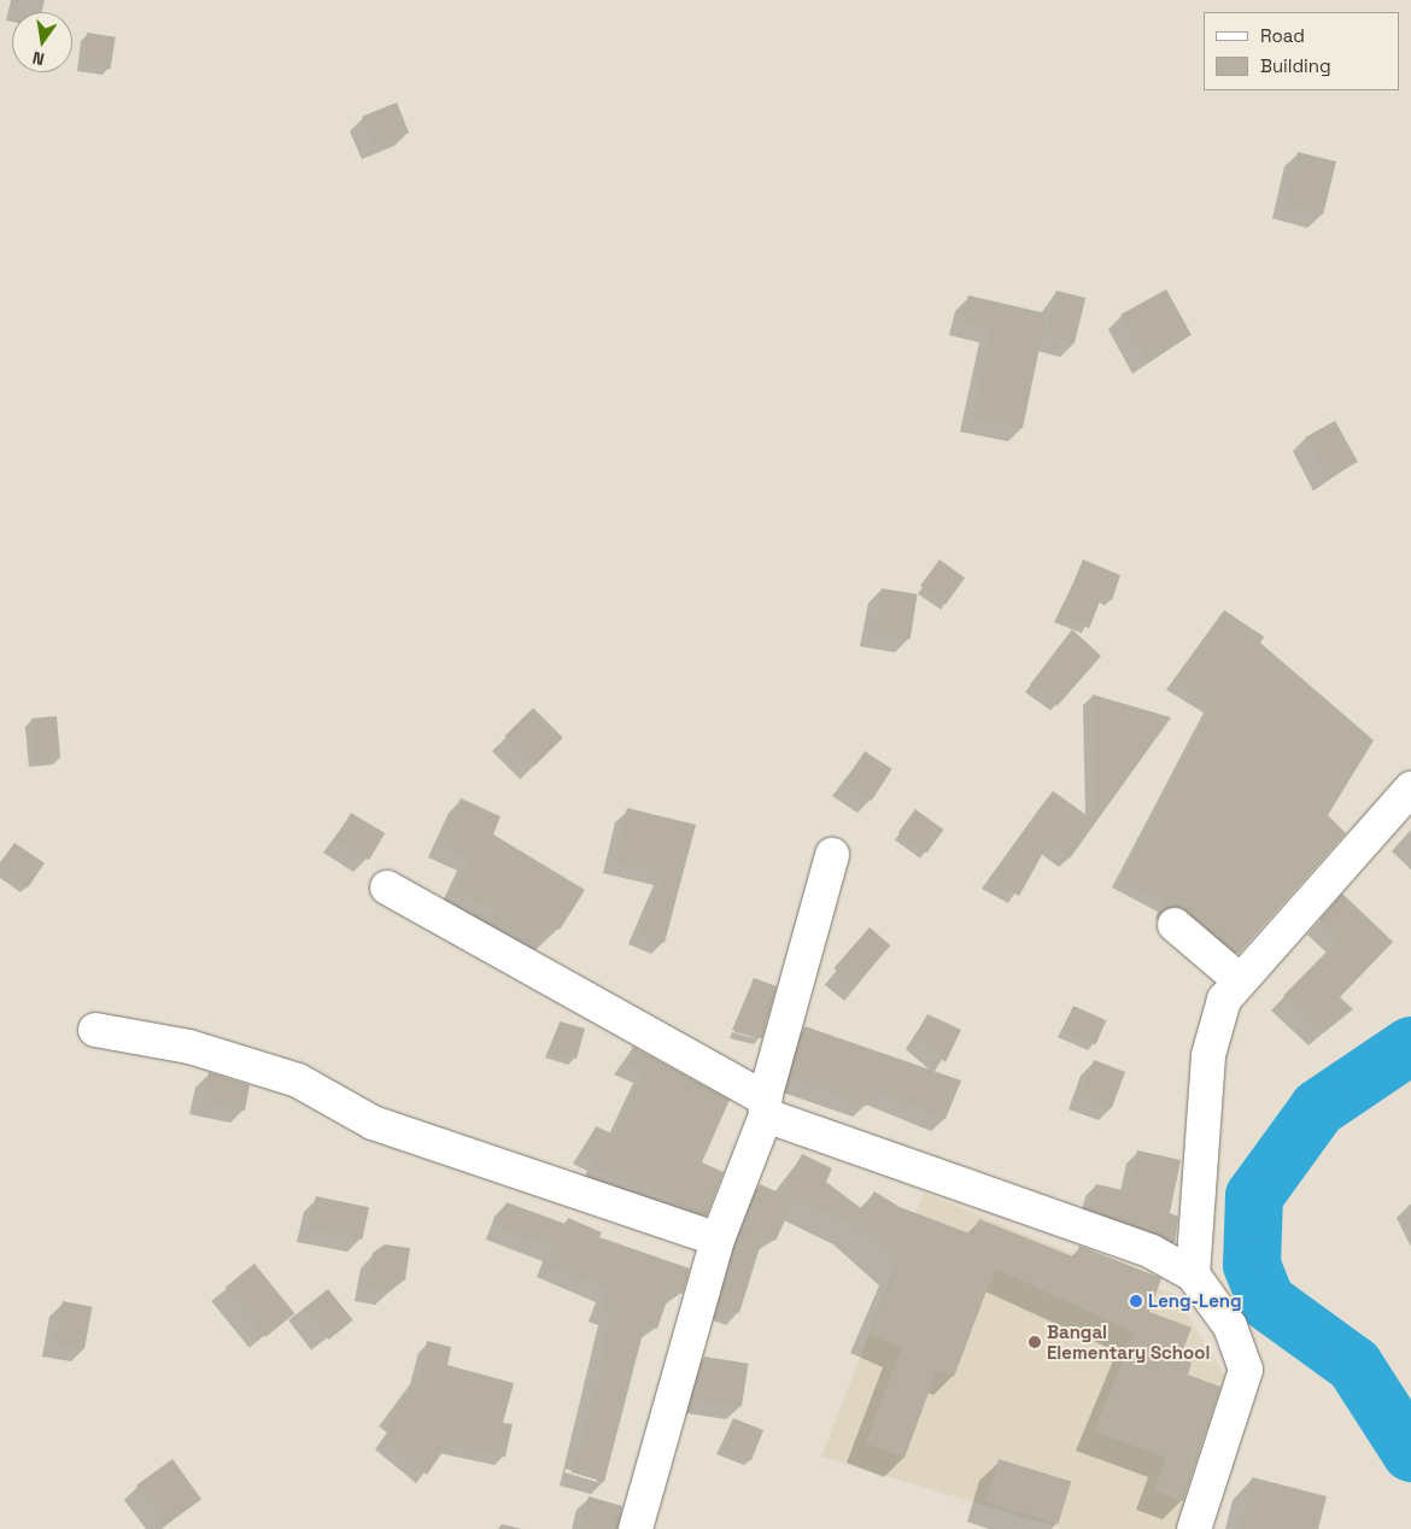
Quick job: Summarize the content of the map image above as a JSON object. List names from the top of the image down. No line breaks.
{"places":["Leng-Leng","Bangal Elementary School"],"legend":["Road","Building"],"north":"bottom"}
